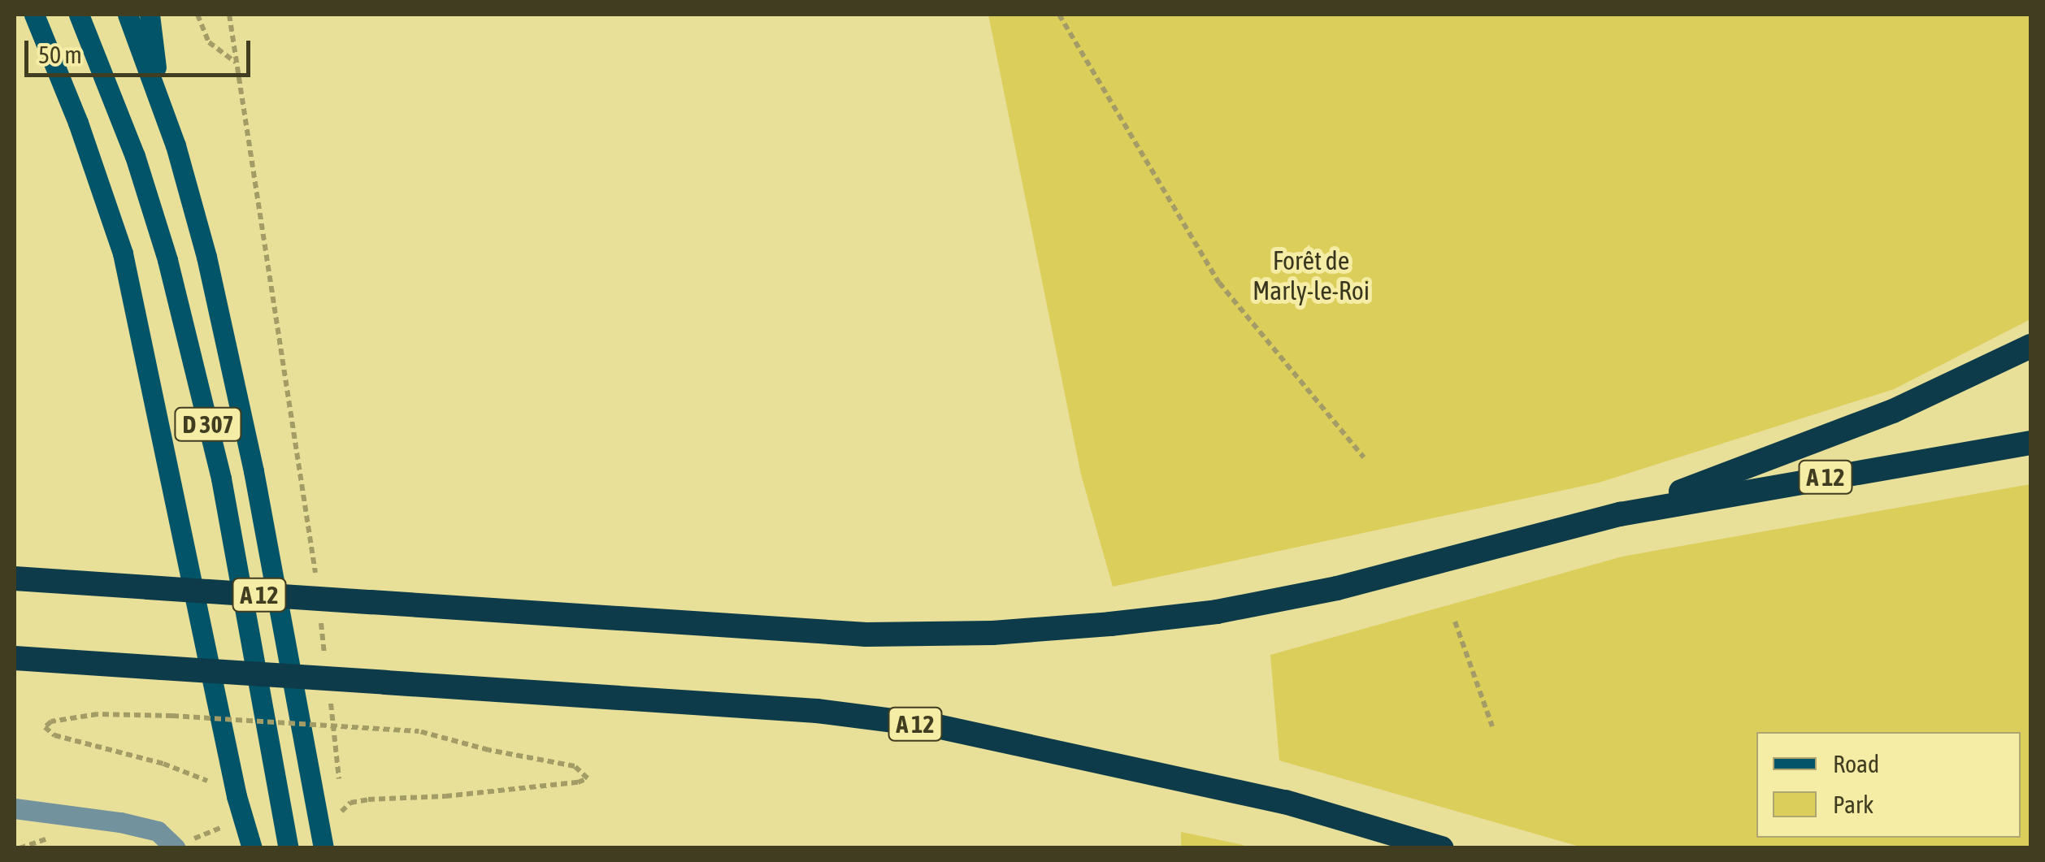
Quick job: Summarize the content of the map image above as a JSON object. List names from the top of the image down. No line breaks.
{"streets":{"highway":["A 12"],"main road":["D 307"]},"parks":["Forêt de Marly-le-Roi"],"legend":["Road","Park"],"scale_bar":"50 m"}
